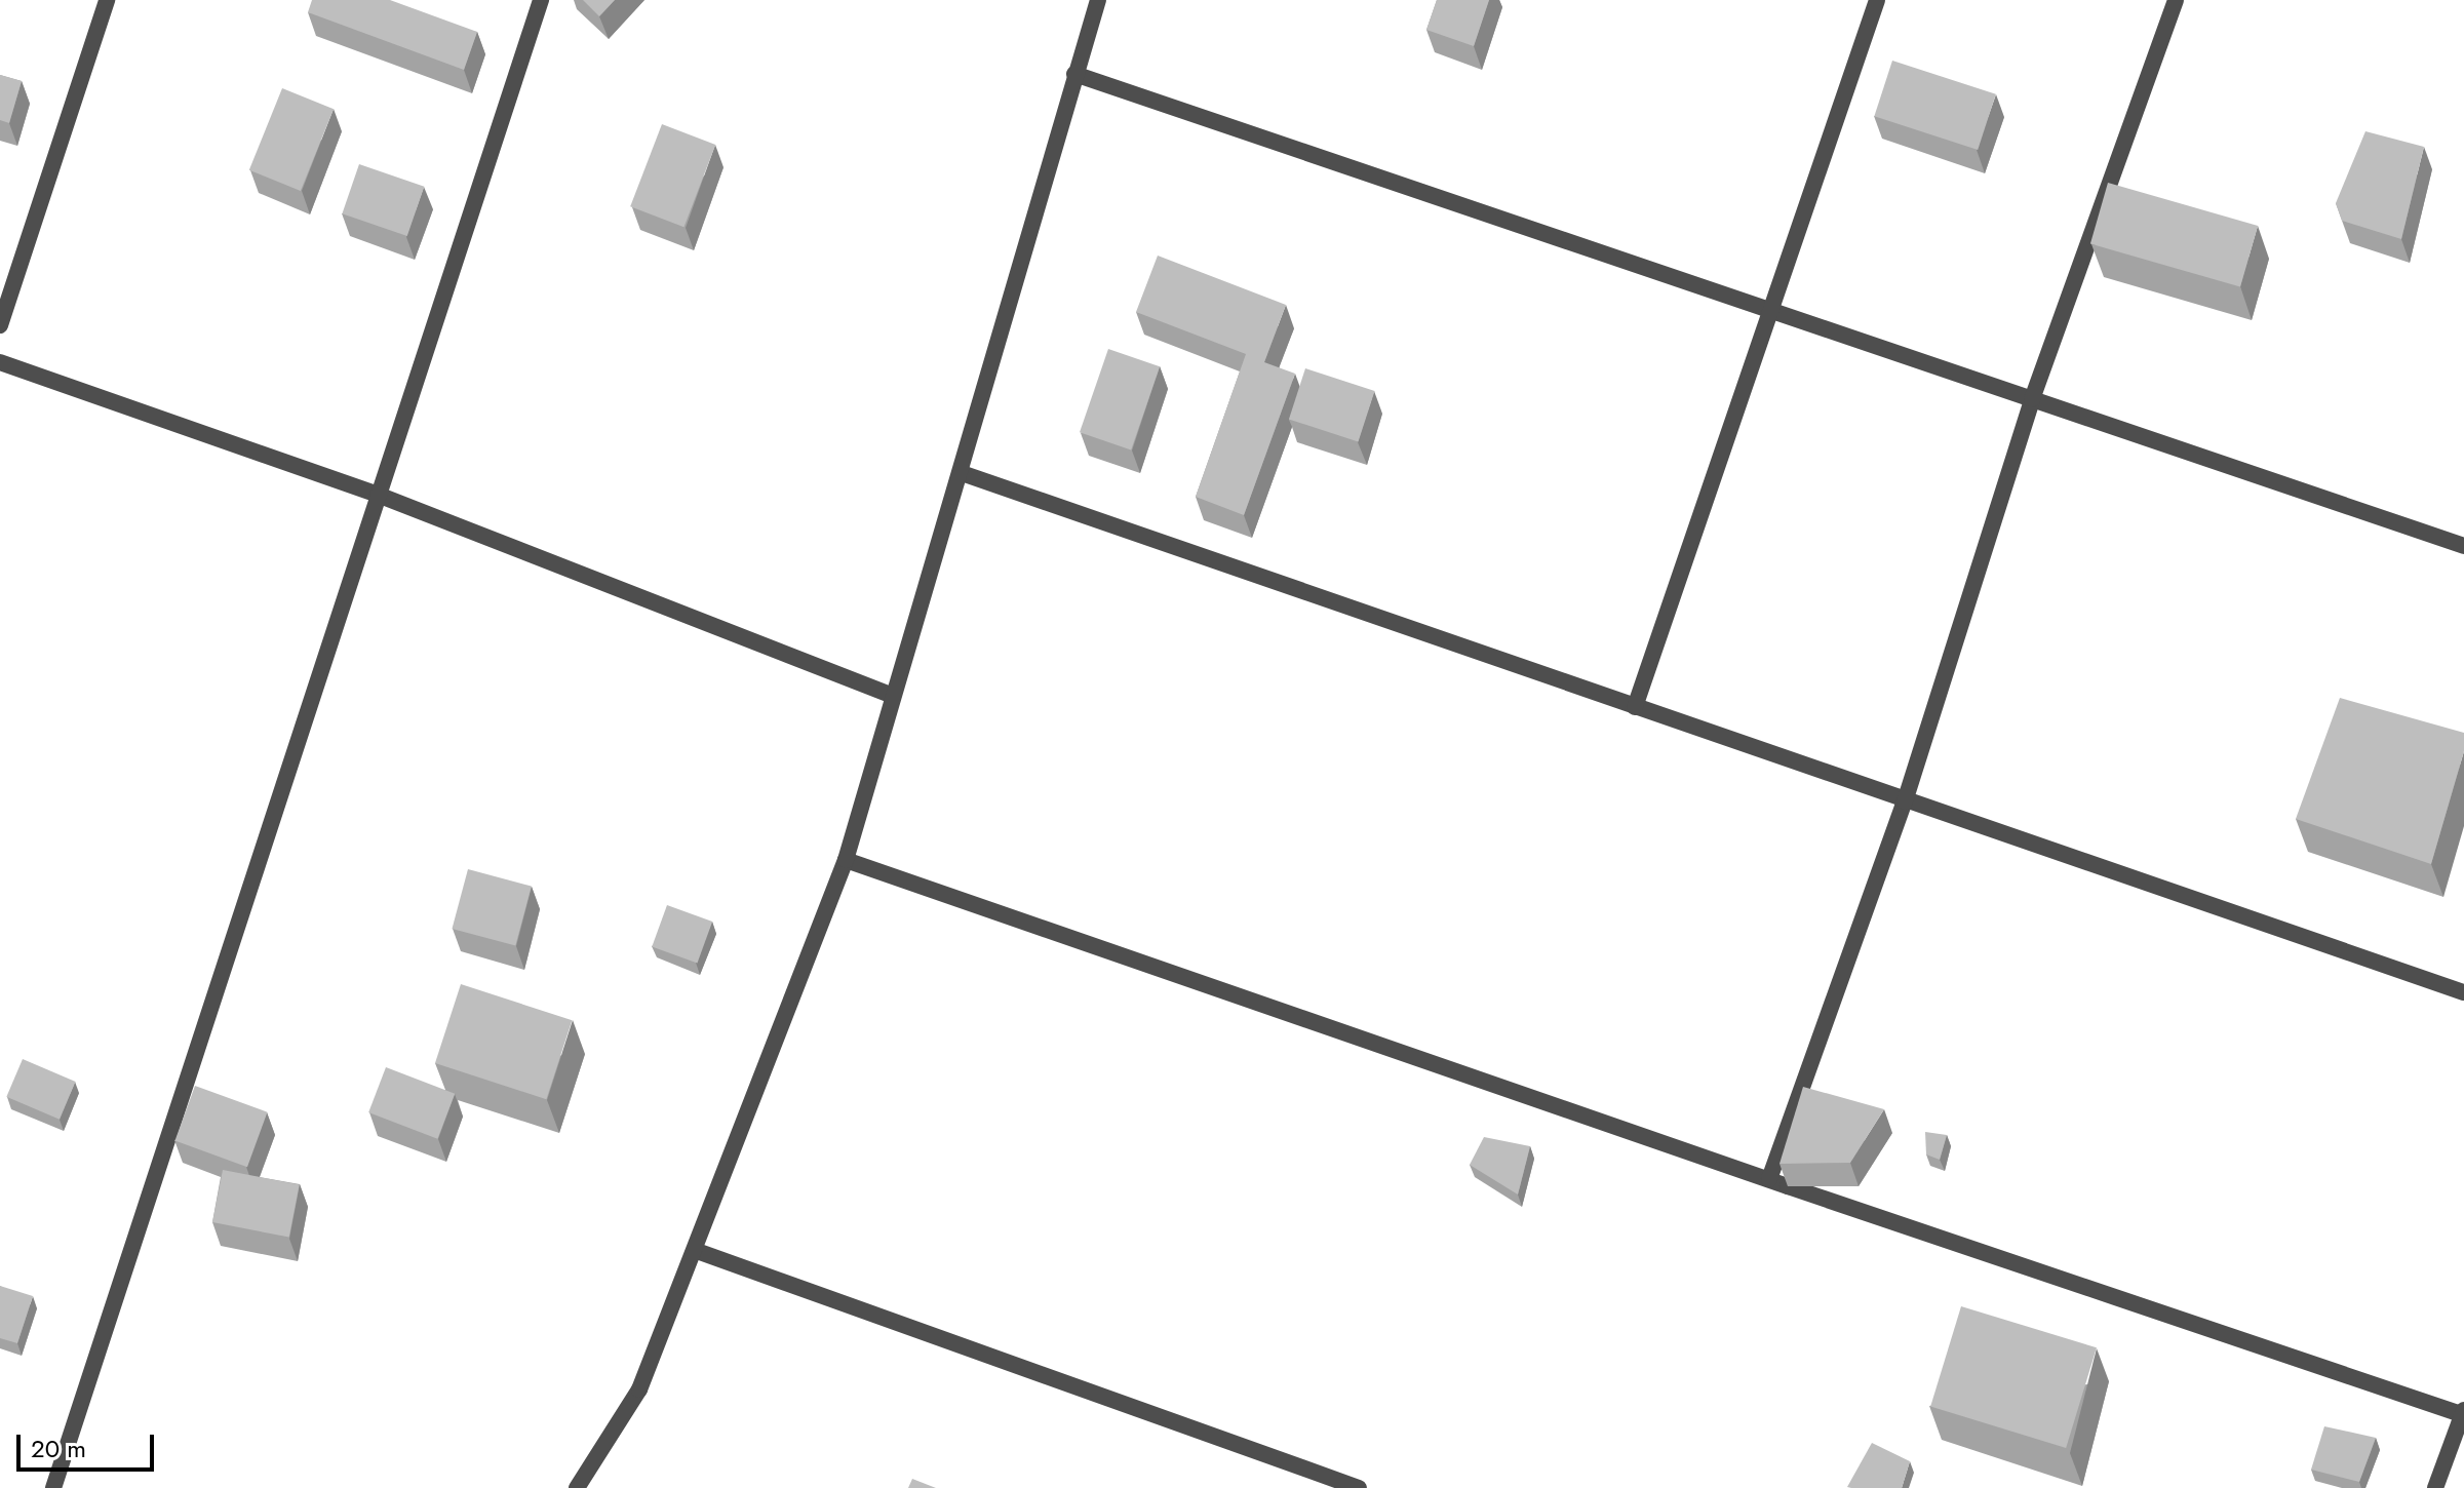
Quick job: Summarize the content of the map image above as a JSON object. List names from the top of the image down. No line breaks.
{"scale_bar":"20 m"}
